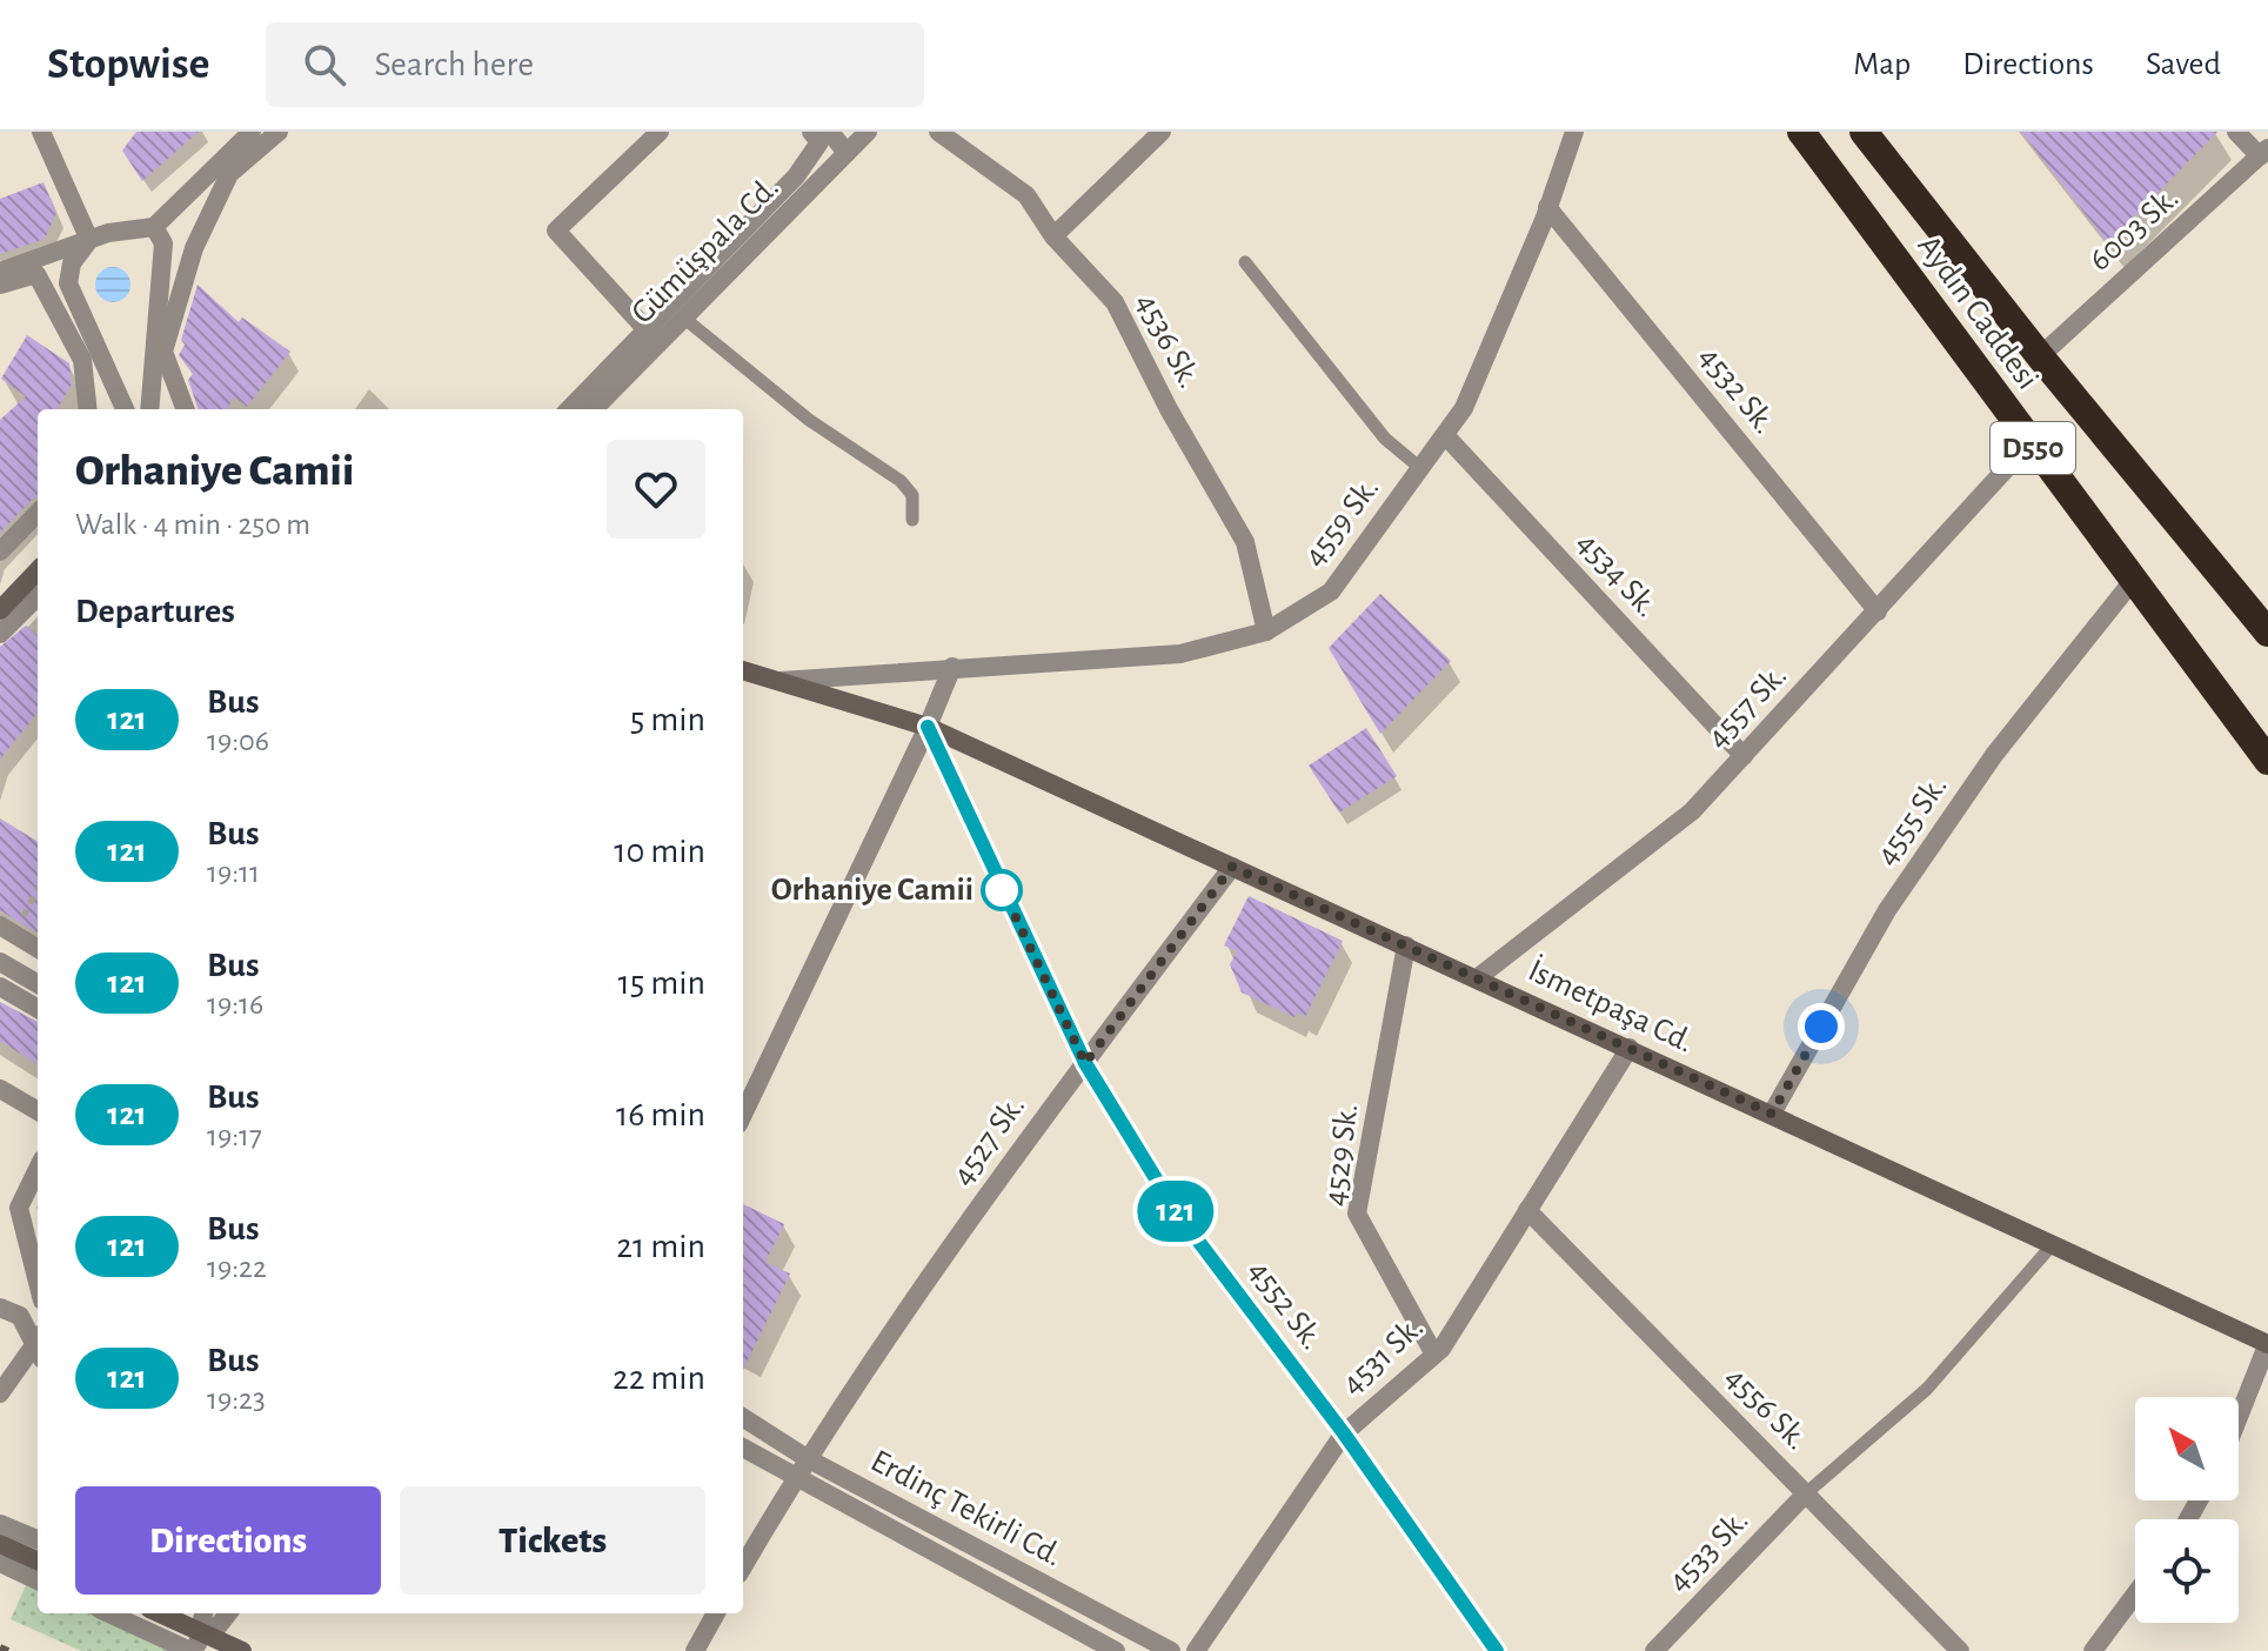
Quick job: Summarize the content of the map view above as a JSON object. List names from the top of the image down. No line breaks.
{"streets":{"highway":["Aydın Caddesi","D550"],"main road":["İsmetpaşa Cd."],"street":["6003 Sk.","Gümüşpala Cd.","4536 Sk.","4532 Sk.","4559 Sk.","4534 Sk.","4557 Sk.","4555 Sk.","4527 Sk.","4529 Sk.","4552 Sk.","4531 Sk.","4556 Sk.","Erdinç Tekirli Cd.","4533 Sk."]},"crossings":[["6003 Sk.","Aydın Caddesi"],["Aydın Caddesi","4557 Sk."],["Aydın Caddesi","4555 Sk."],["4536 Sk.","4559 Sk."],["4532 Sk.","4559 Sk."],["4532 Sk.","4557 Sk."],["4559 Sk.","4534 Sk."],["4559 Sk.","İsmetpaşa Cd."],["4534 Sk.","4557 Sk."],["4557 Sk.","İsmetpaşa Cd."],["4555 Sk.","İsmetpaşa Cd."],["İsmetpaşa Cd.","4527 Sk."],["İsmetpaşa Cd.","4529 Sk."],["İsmetpaşa Cd.","4552 Sk."],["İsmetpaşa Cd.","4531 Sk."],["4527 Sk.","4552 Sk."],["4527 Sk.","Erdinç Tekirli Cd."],["4529 Sk.","4531 Sk."],["4552 Sk.","4531 Sk."],["4531 Sk.","4556 Sk."],["4556 Sk.","4533 Sk."]],"places":["Orhaniye Camii"],"lines":["bus line 121"],"north":"top left","page":{"header":"Stopwise","search":"Search here","nav":["Map","Directions","Saved"],"on_map":"121","heading":[["Orhaniye Camii","Walk · 4 min · 250 m"],"Departures"],"list":[{"mark":"121","name":"Bus","note":"19:06","value":"5 min"},{"mark":"121","name":"Bus","note":"19:11","value":"10 min"},{"mark":"121","name":"Bus","note":"19:16","value":"15 min"},{"mark":"121","name":"Bus","note":"19:17","value":"16 min"},{"mark":"121","name":"Bus","note":"19:22","value":"21 min"},{"mark":"121","name":"Bus","note":"19:23","value":"22 min"}],"buttons":["Directions","Tickets"]}}
